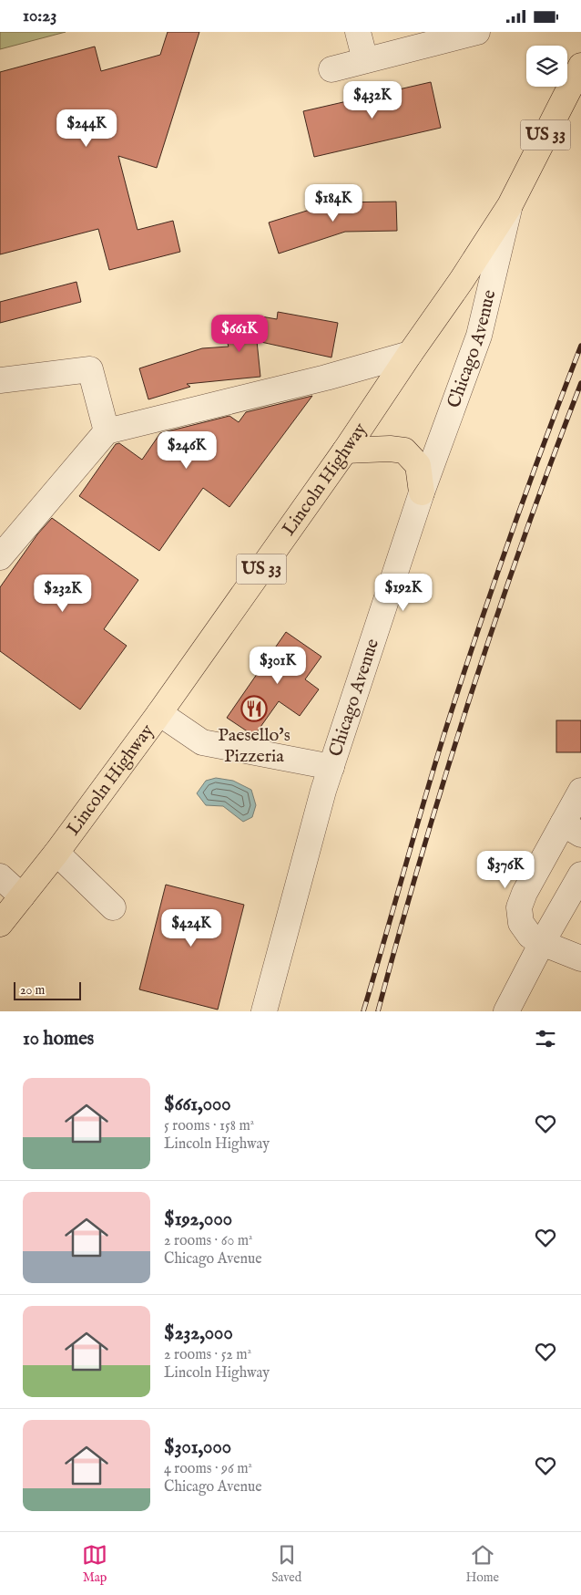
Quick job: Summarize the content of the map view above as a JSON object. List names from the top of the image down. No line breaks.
{"streets":{"highway":["US 33","Lincoln Highway"],"street":["Chicago Avenue"]},"crossings":[["US 33","Chicago Avenue"],["US 33","Lincoln Highway"],["Chicago Avenue","Lincoln Highway"]],"places":{"restaurant":["Paesello's Pizzeria"]},"scale_bar":"20 m","page":{"status":"10:23","price":["$432K","$244K","$184K","$661K","$246K","$192K","$232K","$301K","$376K","$424K"],"scale":"20 m","heading":"10 homes","list":[{"name":"$661,000","note":"5 rooms · 158 m² · Lincoln Highway"},{"name":"$192,000","note":"2 rooms · 60 m² · Chicago Avenue"},{"name":"$232,000","note":"2 rooms · 52 m² · Lincoln Highway"},{"name":"$301,000","note":"4 rooms · 96 m² · Chicago Avenue"}],"tabs":["Map","Saved","Home"]}}
